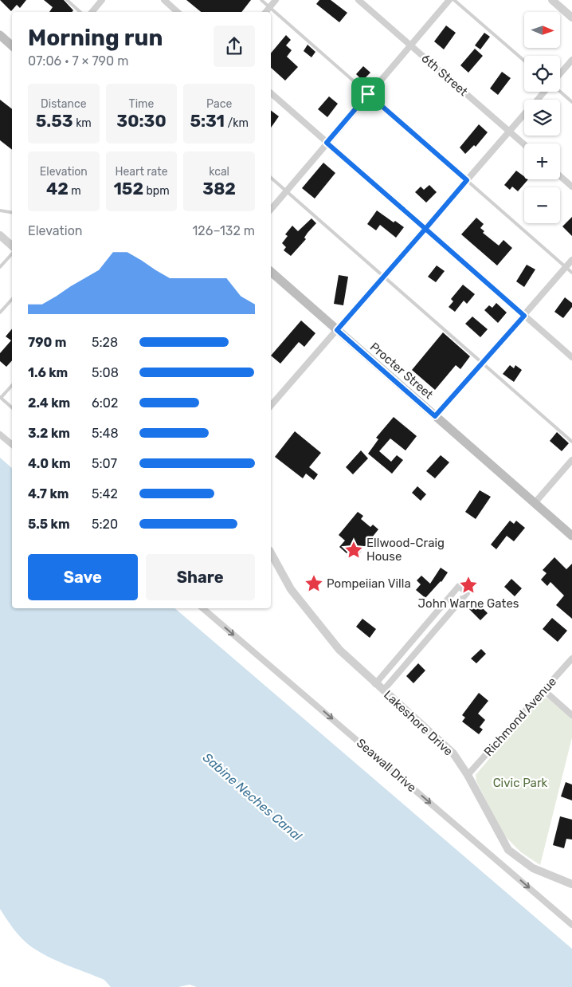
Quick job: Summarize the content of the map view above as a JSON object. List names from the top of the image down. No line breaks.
{"streets":{"main road":["Procter Street"],"street":["6th Street","Richmond Avenue","Lakeshore Drive","Seawall Drive"]},"crossings":[["Richmond Avenue","Lakeshore Drive"]],"one_way":["Seawall Drive"],"water":["Sabine Neches Canal"],"parks":["Civic Park"],"places":{"place":["Ellwood-Craig House","Pompeiian Villa","John Warne Gates"]},"north":"right","page":{"map_buttons":["+","−"],"heading":["Morning run","07:06 · 7 × 790 m"],"stats":[["Distance","5.53 km"],["Time","30:30"],["Pace","5:31 /km"],["Elevation","42 m"],["Heart rate","152 bpm"],["kcal","382"]],"chart":["Elevation","126–132 m"],"list":[{"name":"790 m","note":"5:28"},{"name":"1.6 km","note":"5:08"},{"name":"2.4 km","note":"6:02"},{"name":"3.2 km","note":"5:48"},{"name":"4.0 km","note":"5:07"},{"name":"4.7 km","note":"5:42"},{"name":"5.5 km","note":"5:20"}],"buttons":["Save","Share"]}}
